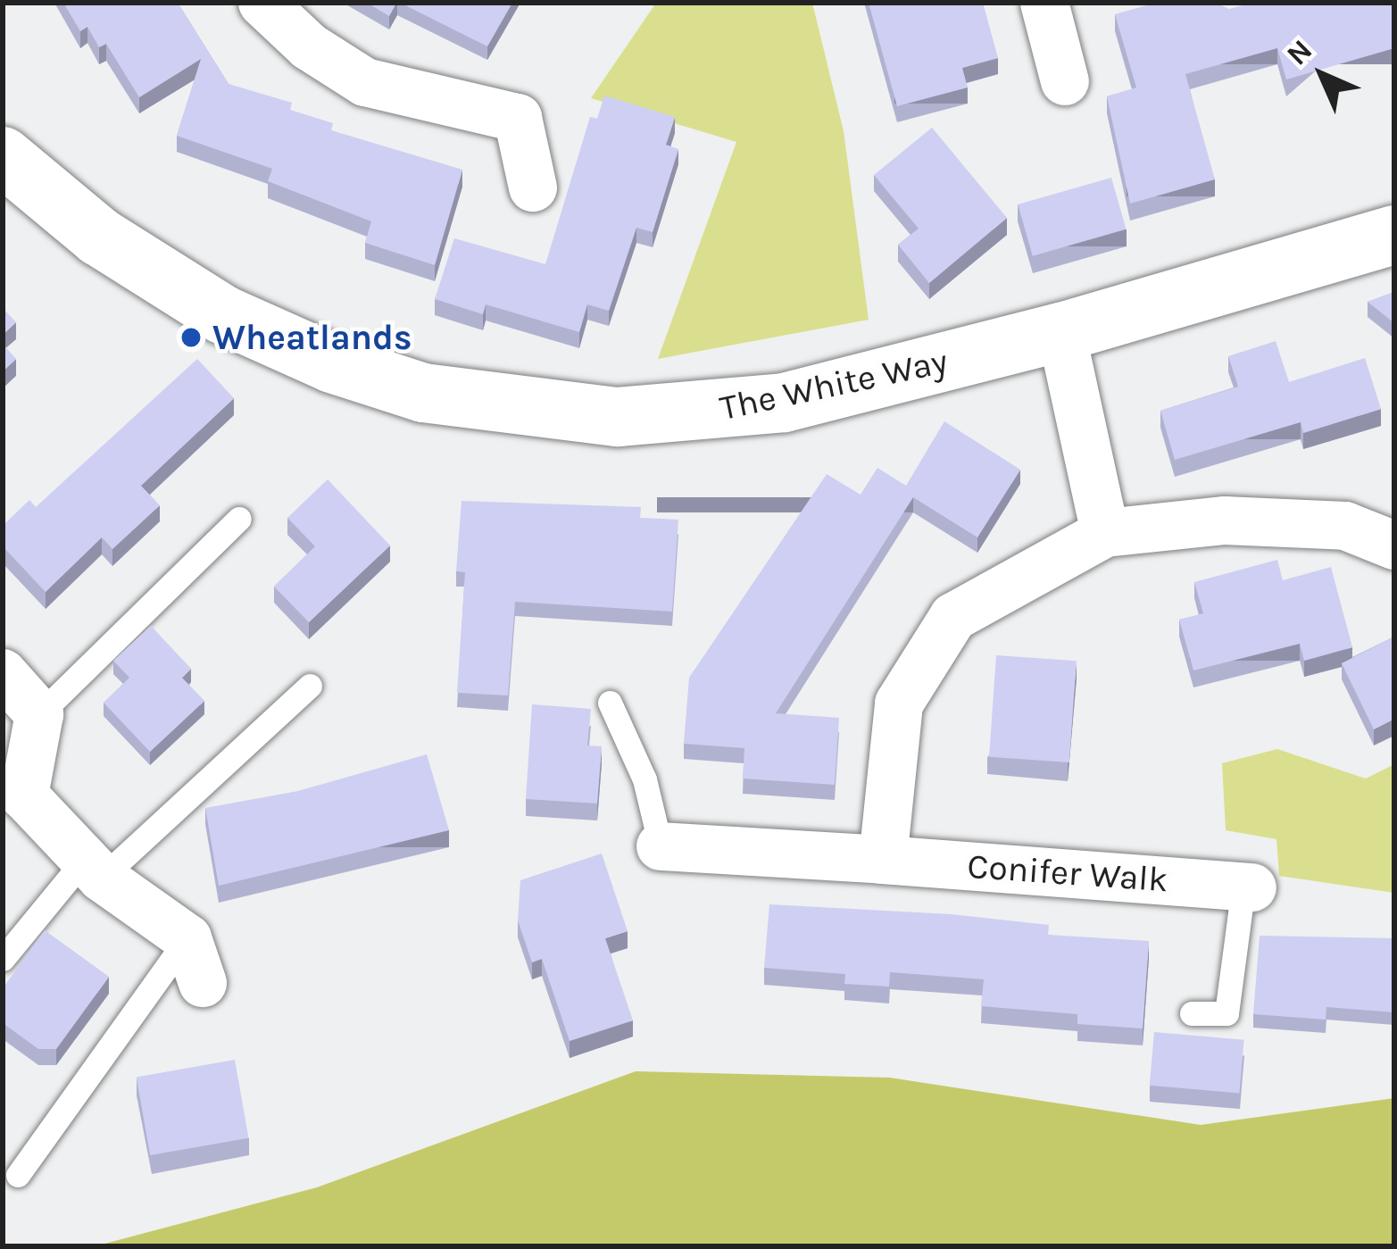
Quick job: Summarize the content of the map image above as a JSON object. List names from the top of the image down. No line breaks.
{"streets":{"street":["The White Way","Conifer Walk"]},"places":["Wheatlands"],"north":"top left"}
